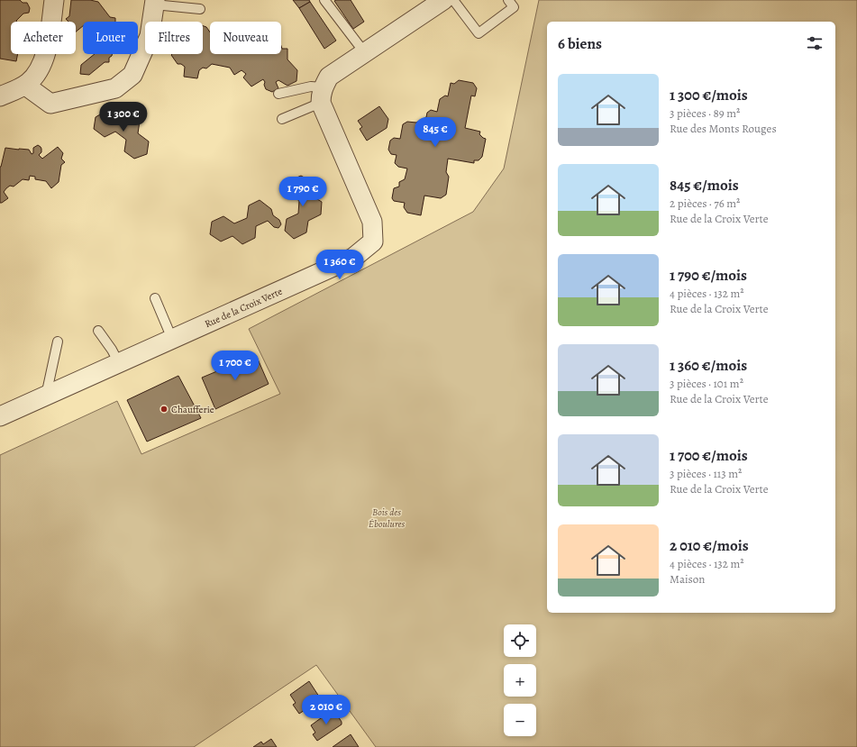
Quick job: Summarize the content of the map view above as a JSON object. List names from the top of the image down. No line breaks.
{"streets":{"street":["Rue de la Croix Verte"]},"parks":["Bois des Éboulures"],"places":["Chaufferie"],"page":{"chip":["Acheter","Louer","Filtres","Nouveau"],"heading":"6 biens","list":[{"name":"1 300 €/mois","note":"3 pièces · 89 m² · Rue des Monts Rouges"},{"name":"845 €/mois","note":"2 pièces · 76 m² · Rue de la Croix Verte"},{"name":"1 790 €/mois","note":"4 pièces · 132 m² · Rue de la Croix Verte"},{"name":"1 360 €/mois","note":"3 pièces · 101 m² · Rue de la Croix Verte"},{"name":"1 700 €/mois","note":"3 pièces · 113 m² · Rue de la Croix Verte"},{"name":"2 010 €/mois","note":"4 pièces · 132 m² · Maison"}],"price":["1 300 €","845 €","1 790 €","1 360 €","1 700 €","2 010 €"],"map_buttons":["+","−"]}}
